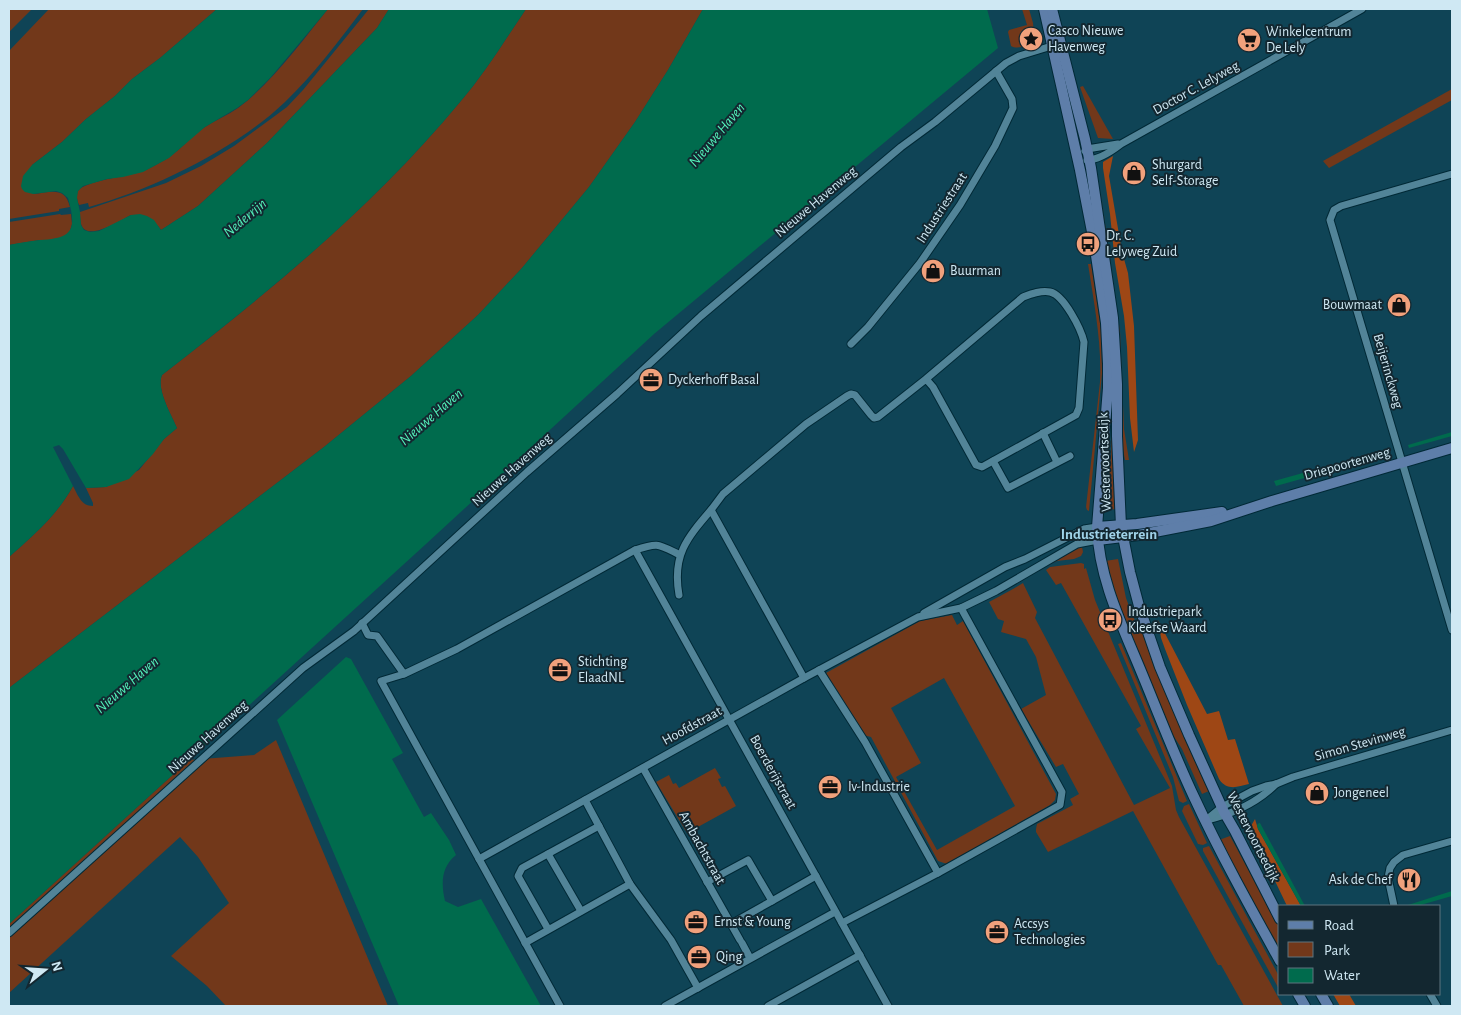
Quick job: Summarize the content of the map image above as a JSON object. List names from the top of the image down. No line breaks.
{"streets":{"main road":["Westervoortsedijk","Driepoortenweg"],"street":["Doctor C. Lelyweg","Nieuwe Havenweg","Industriestraat","Beijerinckweg","Hoofdstraat","Simon Stevinweg","Boerderijstraat","Ambachtstraat"]},"crossings":[["Doctor C. Lelyweg","Westervoortsedijk"],["Nieuwe Havenweg","Industriestraat"],["Nieuwe Havenweg","Westervoortsedijk"],["Beijerinckweg","Driepoortenweg"],["Westervoortsedijk","Driepoortenweg"],["Westervoortsedijk","Hoofdstraat"],["Westervoortsedijk","Simon Stevinweg"],["Hoofdstraat","Boerderijstraat"],["Hoofdstraat","Ambachtstraat"]],"districts":["Industrieterrein"],"water":["Nieuwe Haven","Nederrijn"],"places":{"place":["Casco Nieuwe Havenweg"],"supermarket":["Winkelcentrum De Lely"],"shop":["Shurgard Self-Storage","Buurman","Bouwmaat","Jongeneel"],"bus stop":["Dr. C. Lelyweg Zuid","Industriepark Kleefse Waard"],"office":["Dyckerhoff Basal","Stichting ElaadNL","Iv-Industrie","Ernst & Young","Accsys Technologies","Qing"],"restaurant":["Ask de Chef"]},"legend":["Road","Park","Water"],"north":"right"}
